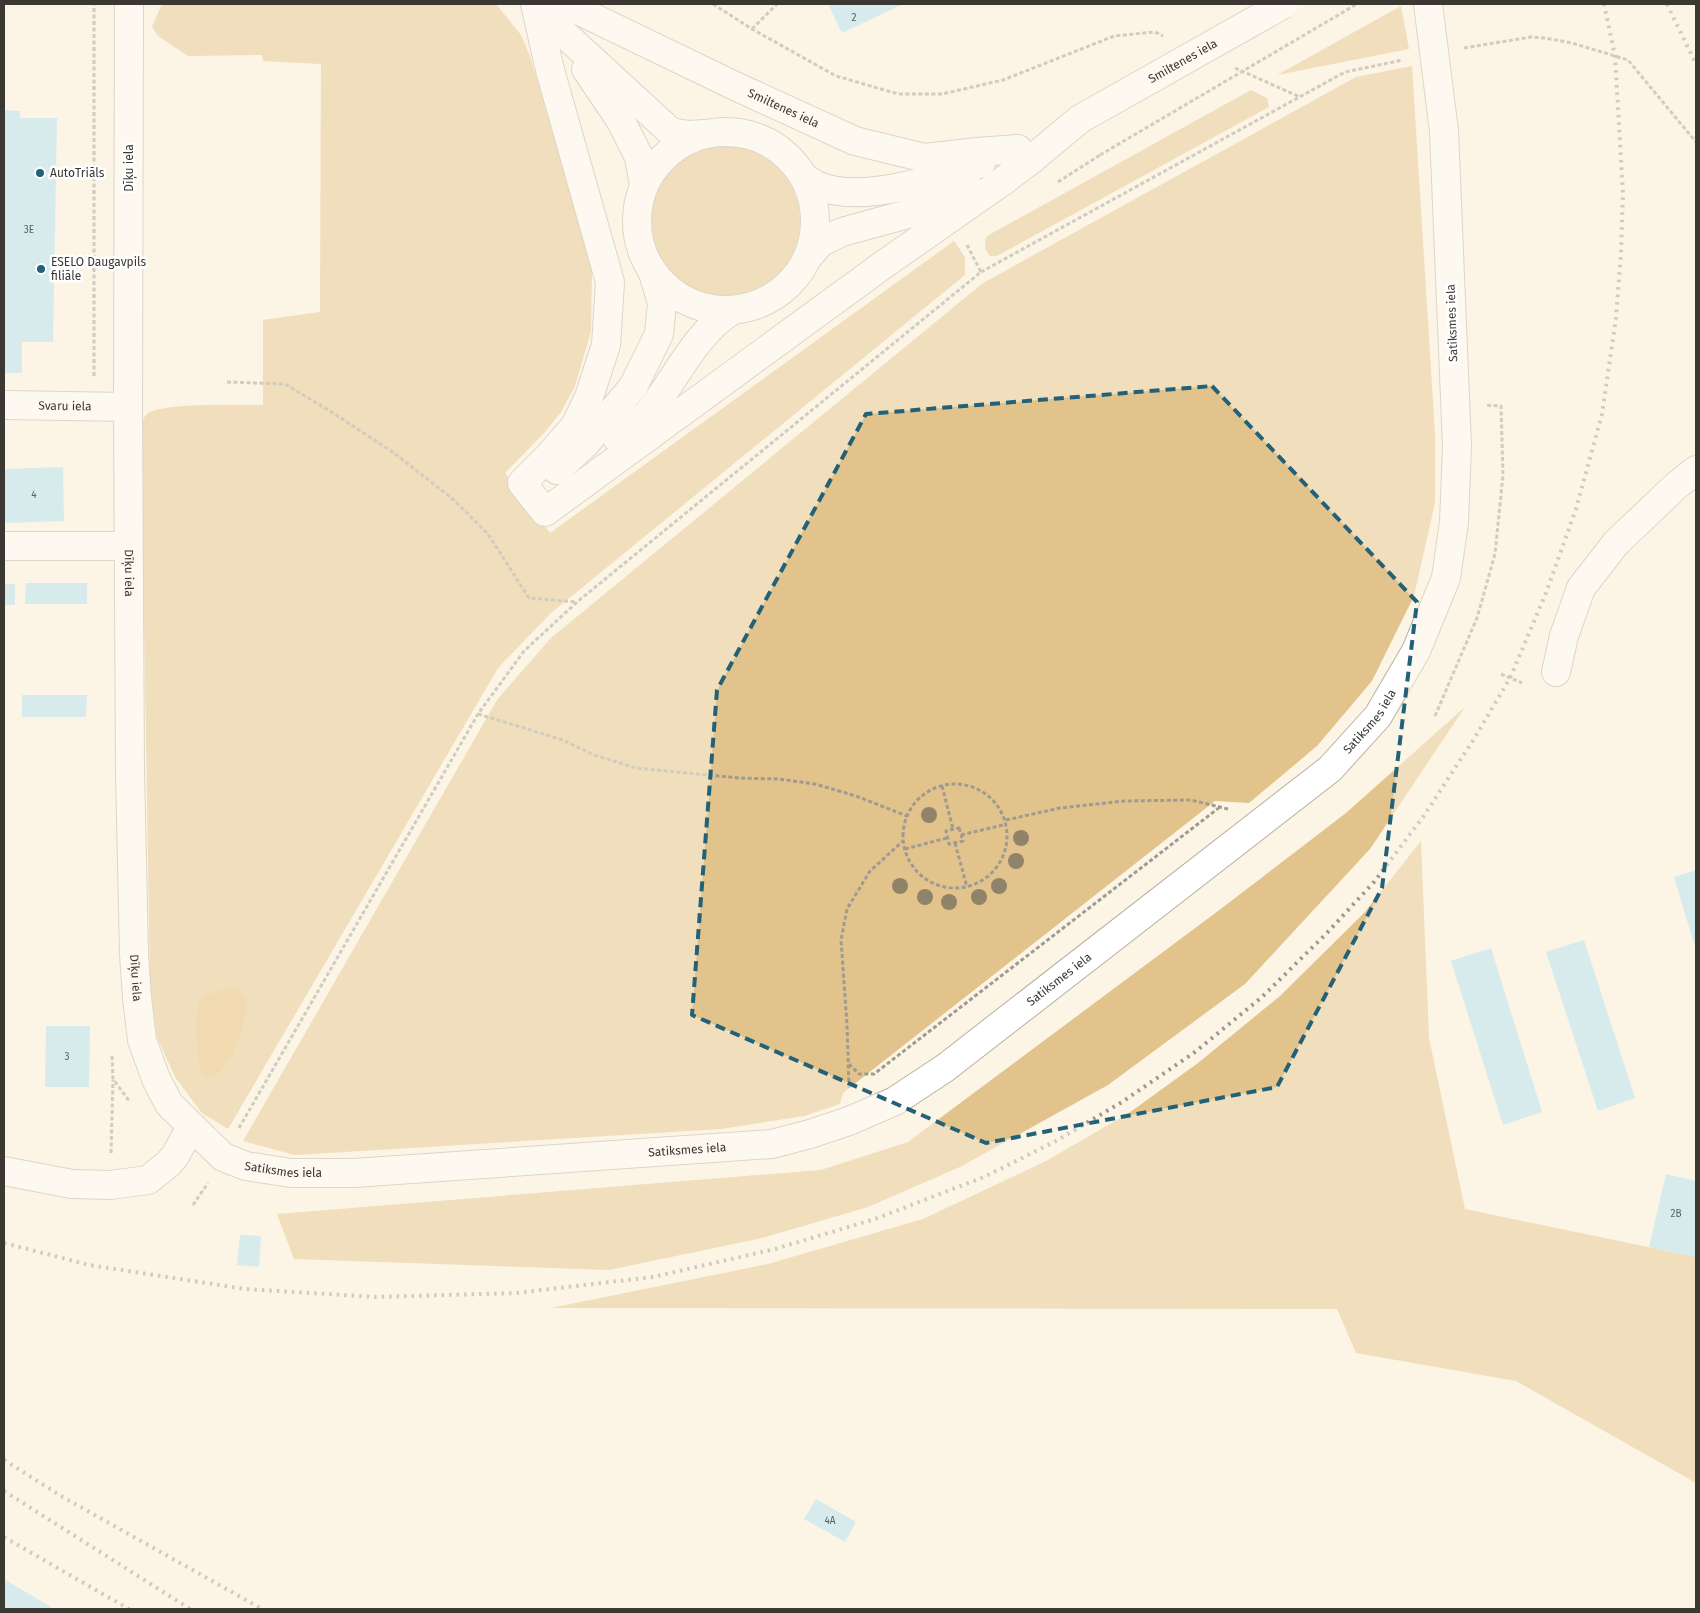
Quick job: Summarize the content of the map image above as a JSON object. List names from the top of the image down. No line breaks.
{"streets":{"street":["Smiltenes iela","Dīķu iela","Satiksmes iela","Svaru iela"]},"crossings":[["Dīķu iela","Satiksmes iela"],["Dīķu iela","Svaru iela"]],"places":["AutoTriāls","ESELO Daugavpils filiāle"],"house_numbers":["2","3E","4","3","2B","4A"]}
